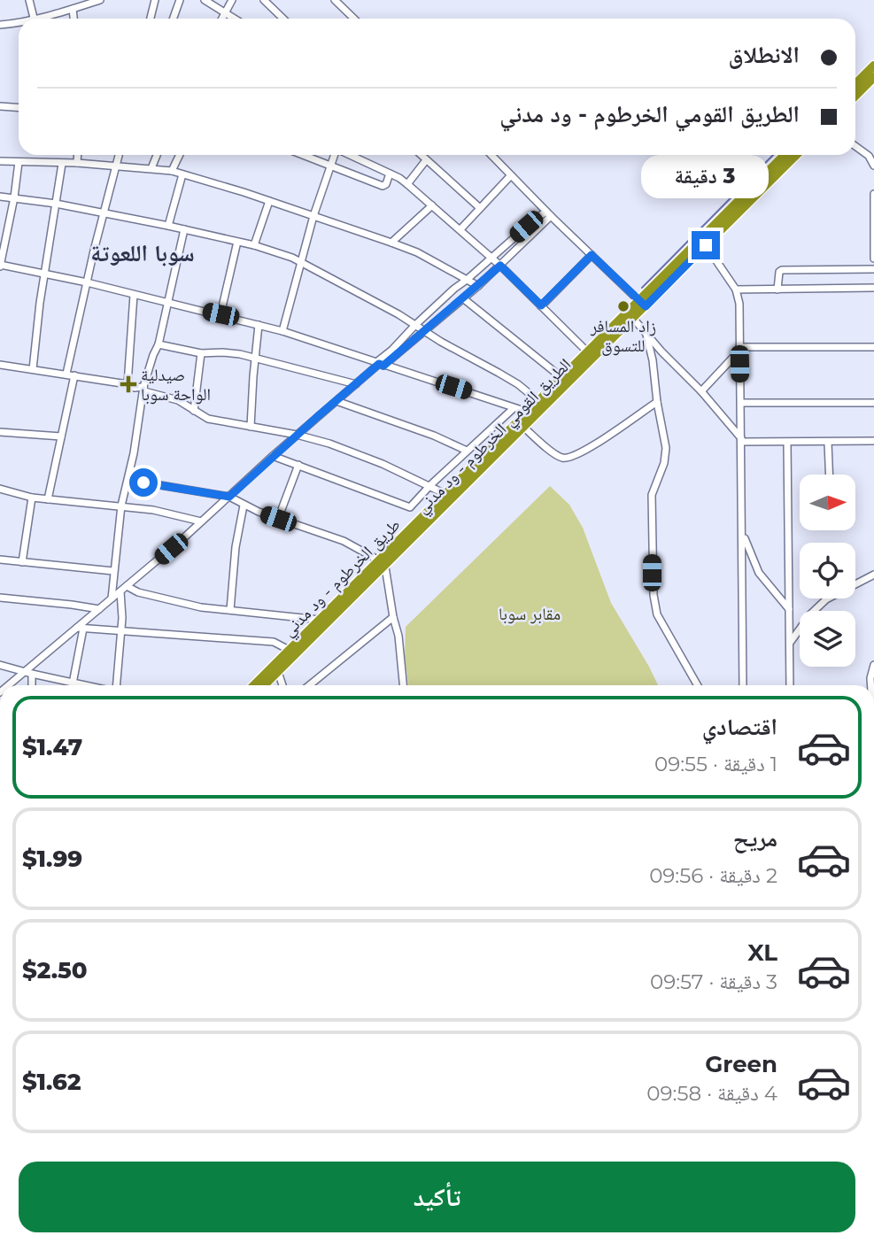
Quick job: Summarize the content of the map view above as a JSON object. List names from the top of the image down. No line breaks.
{"streets":{"highway":["الطريق القومي الخرطوم - ود مدني","طريق الخرطوم - ود مدني"]},"crossings":[["الطريق القومي الخرطوم - ود مدني","طريق الخرطوم - ود مدني"]],"districts":["سوبا اللعوتة"],"parks":["مقابر سوبا"],"places":{"other":["زاد المسافر للتسوق"],"health":["صيدلية الواحة سوبا"]},"north":"right","page":{"banner":["الانطلاق","الطريق القومي الخرطوم - ود مدني"],"bubble":"3 دقيقة","list":[{"name":"اقتصادي","note":"1 دقيقة · 09:55","value":"$1.47"},{"name":"مريح","note":"2 دقيقة · 09:56","value":"$1.99"},{"name":"XL","note":"3 دقيقة · 09:57","value":"$2.50"},{"name":"Green","note":"4 دقيقة · 09:58","value":"$1.62"}],"buttons":"تأكيد"}}
